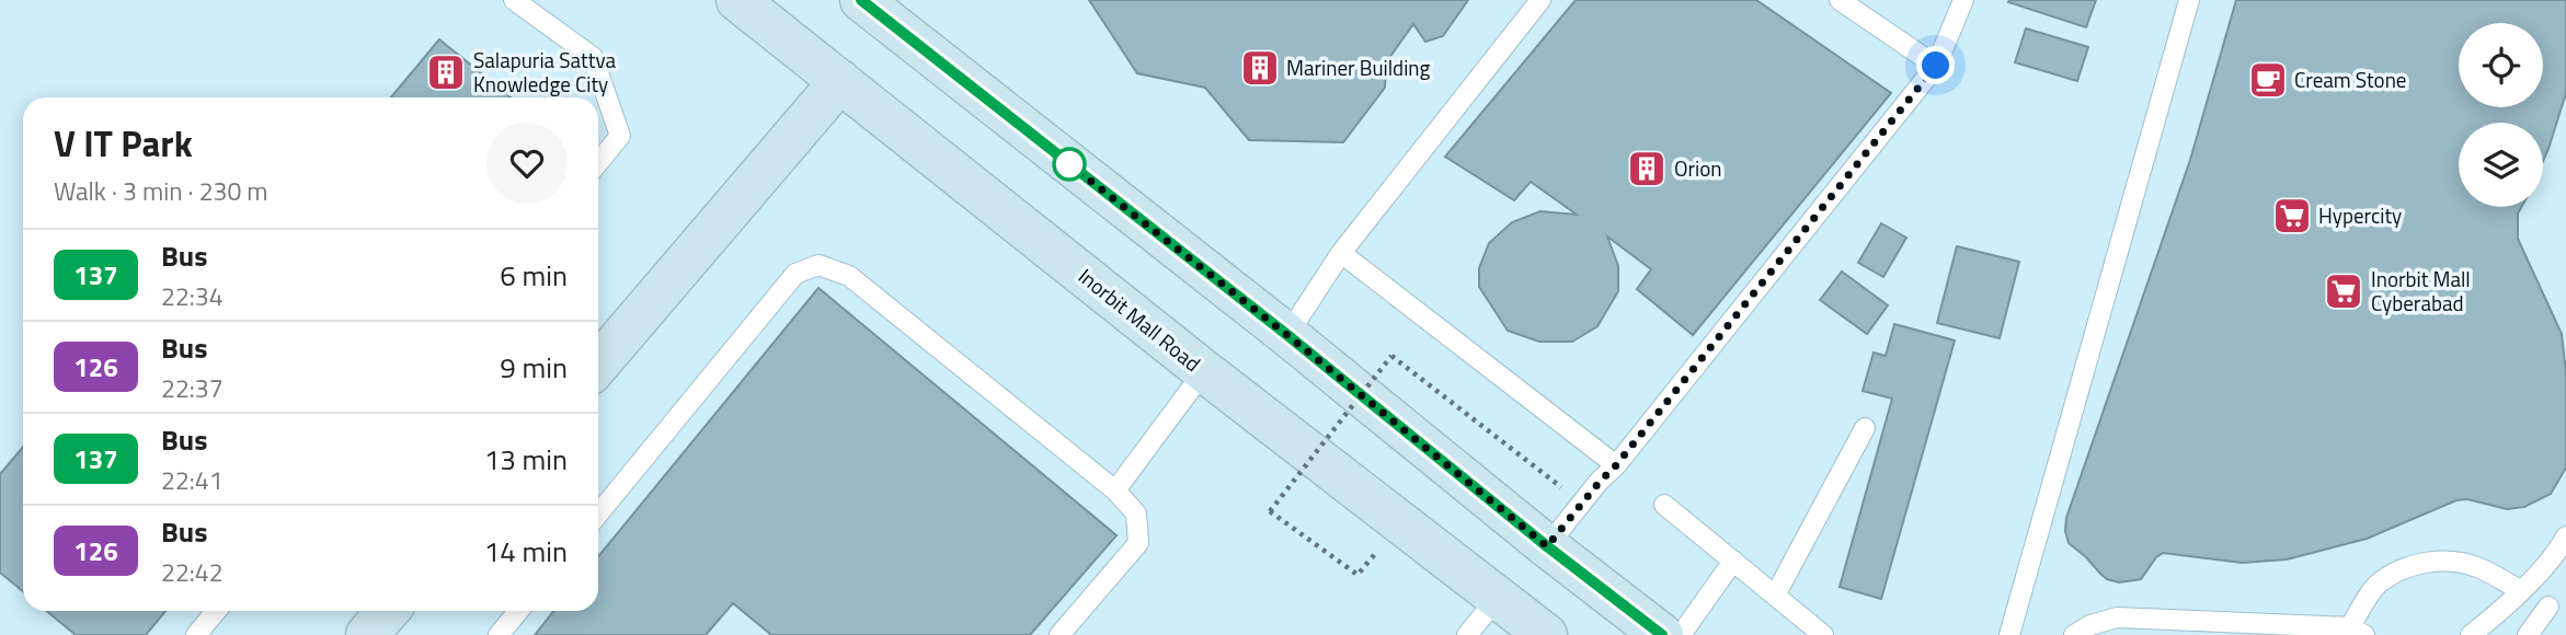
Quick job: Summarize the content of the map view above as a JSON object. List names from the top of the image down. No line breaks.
{"streets":{"main road":["Inorbit Mall Road"]},"places":{"building":["Mariner Building","Salapuria Sattva Knowledge City","Orion"],"cafe":["Cream Stone"],"supermarket":["Hypercity","Inorbit Mall Cyberabad"]},"lines":["bus line 137"],"page":{"heading":["V IT Park","Walk · 3 min · 230 m"],"list":[{"mark":"137","name":"Bus","note":"22:34","value":"6 min"},{"mark":"126","name":"Bus","note":"22:37","value":"9 min"},{"mark":"137","name":"Bus","note":"22:41","value":"13 min"},{"mark":"126","name":"Bus","note":"22:42","value":"14 min"}]}}
